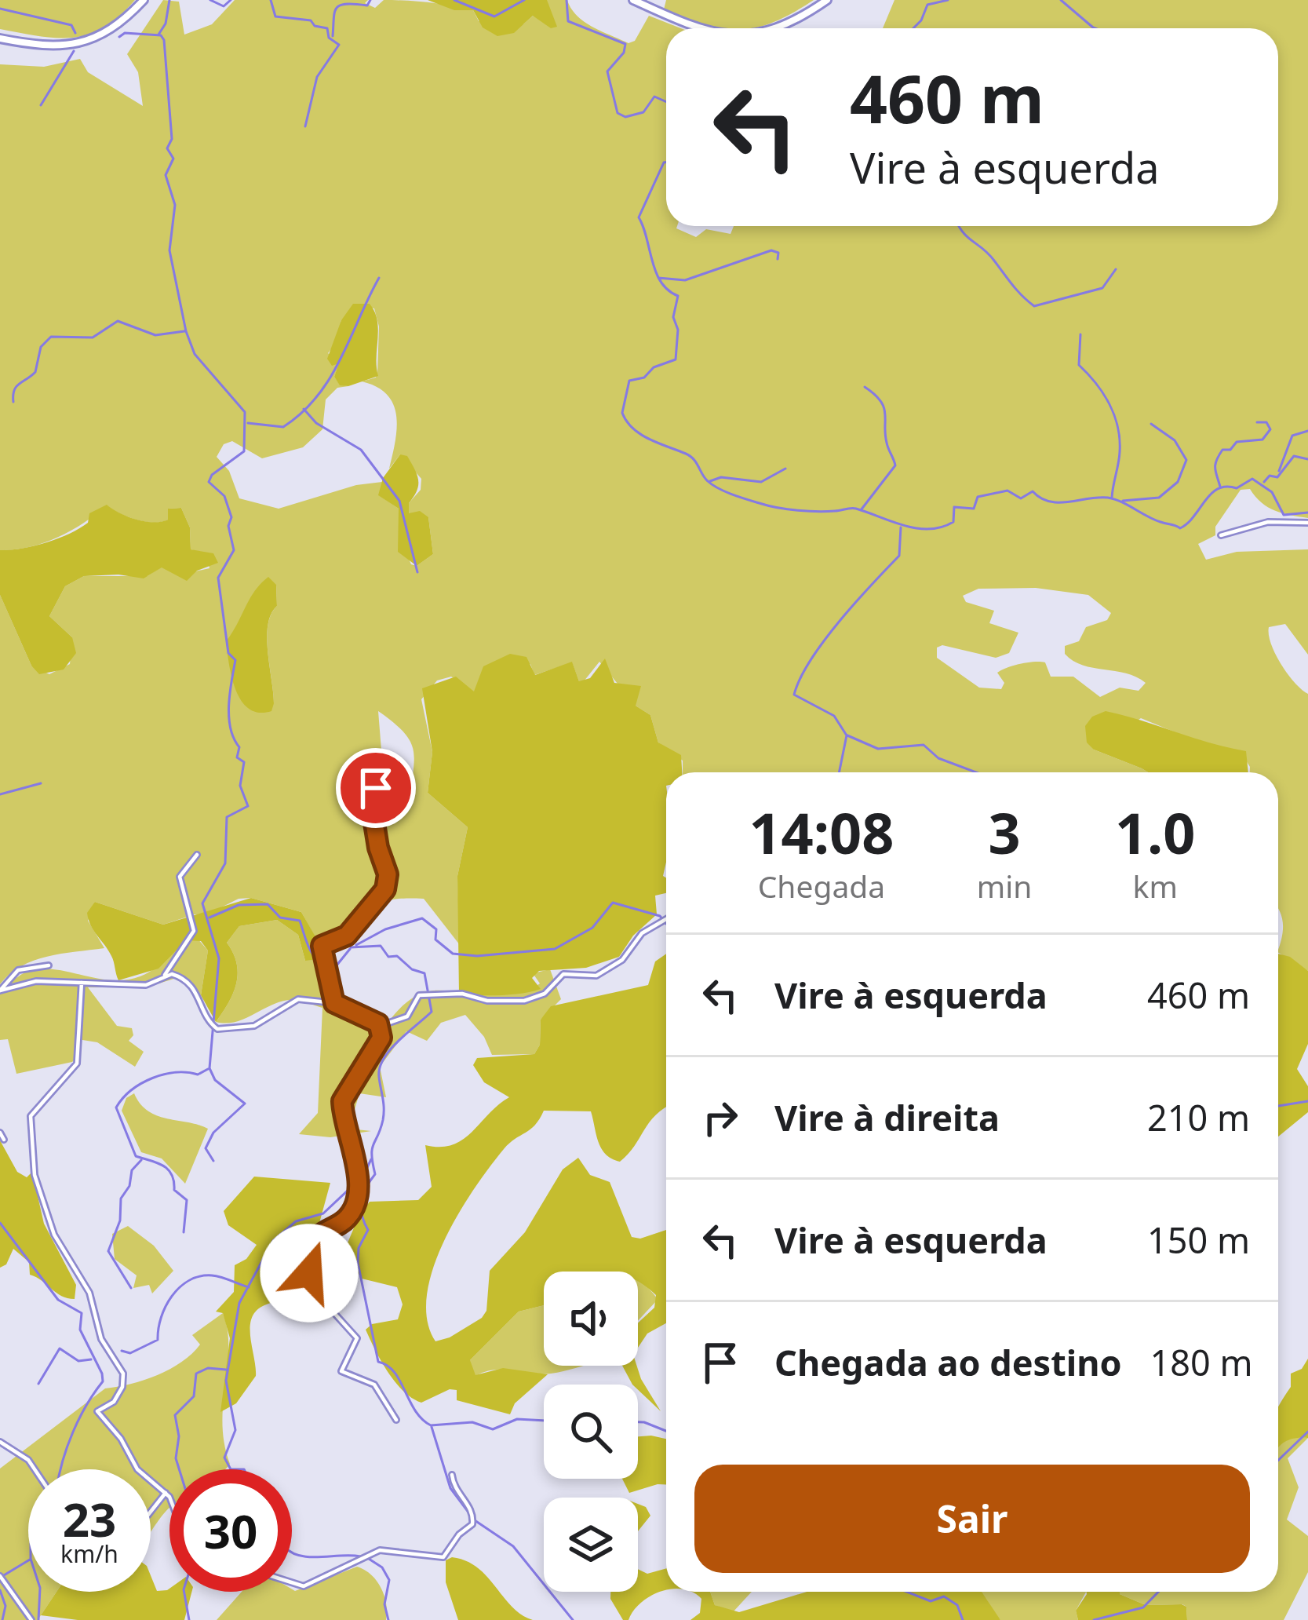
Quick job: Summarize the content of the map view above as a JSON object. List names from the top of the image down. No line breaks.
{"page":{"turn":["460 m","Vire à esquerda"],"eta":["14:08","Chegada","3","min","1.0","km"],"list":[{"name":"Vire à esquerda","value":"460 m"},{"name":"Vire à direita","value":"210 m"},{"name":"Vire à esquerda","value":"150 m"},{"name":"Chegada ao destino","value":"180 m"}],"buttons":"Sair","speed":"23 km/h","limit":"30"}}
